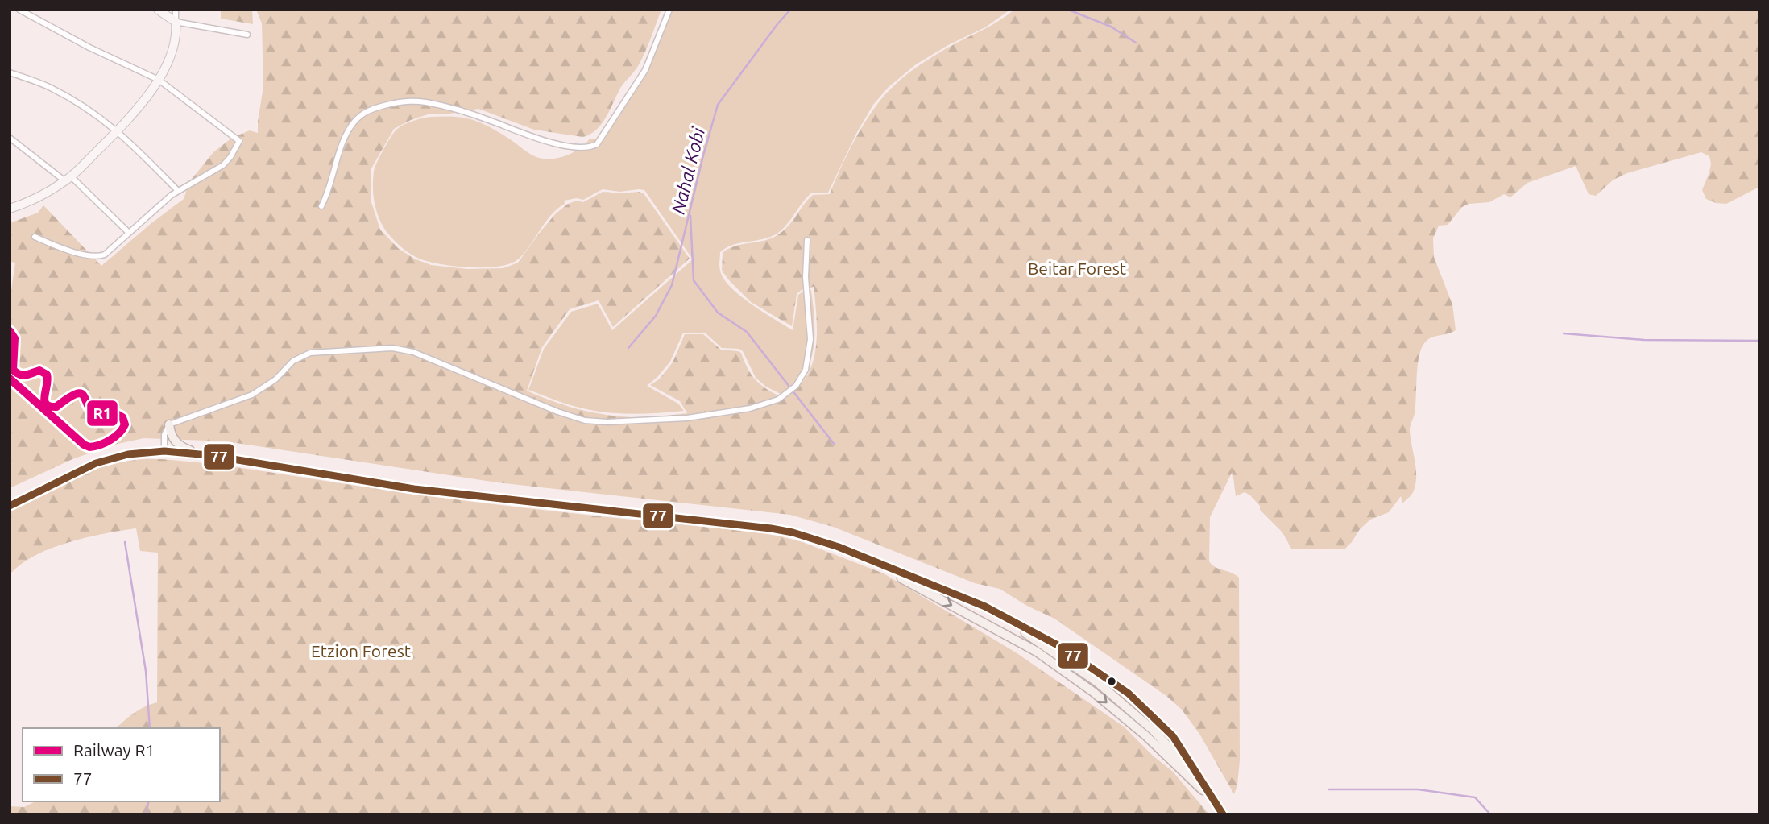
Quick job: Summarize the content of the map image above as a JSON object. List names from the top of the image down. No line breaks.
{"water":["Nahal Kobi"],"parks":["Beitar Forest","Etzion Forest"],"lines":["rail line R1","transit line 77"],"legend":["Railway R1","77"]}
